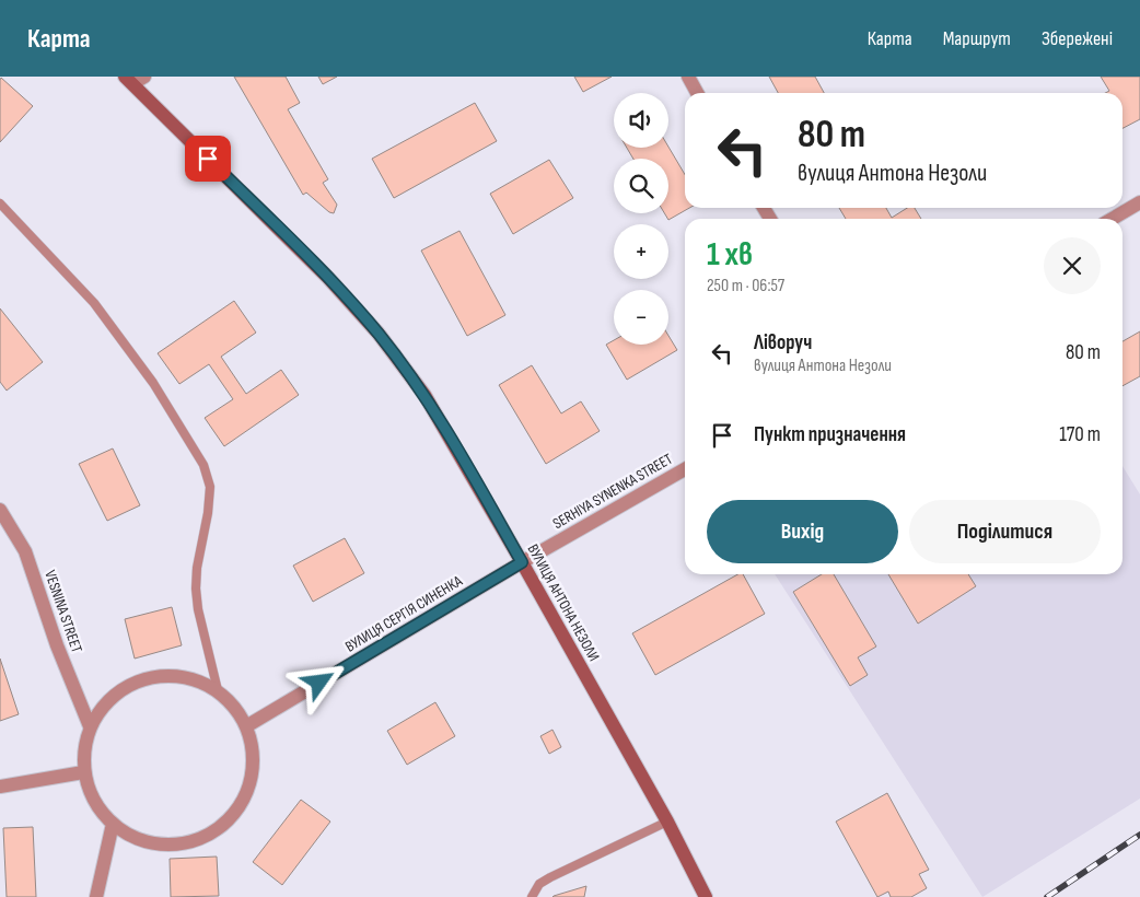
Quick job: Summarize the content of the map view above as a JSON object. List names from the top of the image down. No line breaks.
{"streets":{"main road":["ВУЛИЦЯ АНТОНА НЕЗОЛИ"],"street":["SERHIYA SYNENKA STREET","VESNINA STREET","ВУЛИЦЯ СЕРГІЯ СИНЕНКА"]},"crossings":[["SERHIYA SYNENKA STREET","ВУЛИЦЯ АНТОНА НЕЗОЛИ"],["SERHIYA SYNENKA STREET","ВУЛИЦЯ СЕРГІЯ СИНЕНКА"],["ВУЛИЦЯ АНТОНА НЕЗОЛИ","ВУЛИЦЯ СЕРГІЯ СИНЕНКА"],["VESNINA STREET","ВУЛИЦЯ СЕРГІЯ СИНЕНКА"]],"page":{"header":"Карта","nav":["Карта","Маршрут","Збережені"],"map_buttons":["+","−"],"turn":["80 m","вулиця Антона Незоли"],"heading":["1 хв","250 m · 06:57"],"list":[{"name":"Ліворуч","note":"вулиця Антона Незоли","value":"80 m"},{"name":"Пункт призначення","value":"170 m"}],"buttons":["Вихід","Поділитися"]}}
